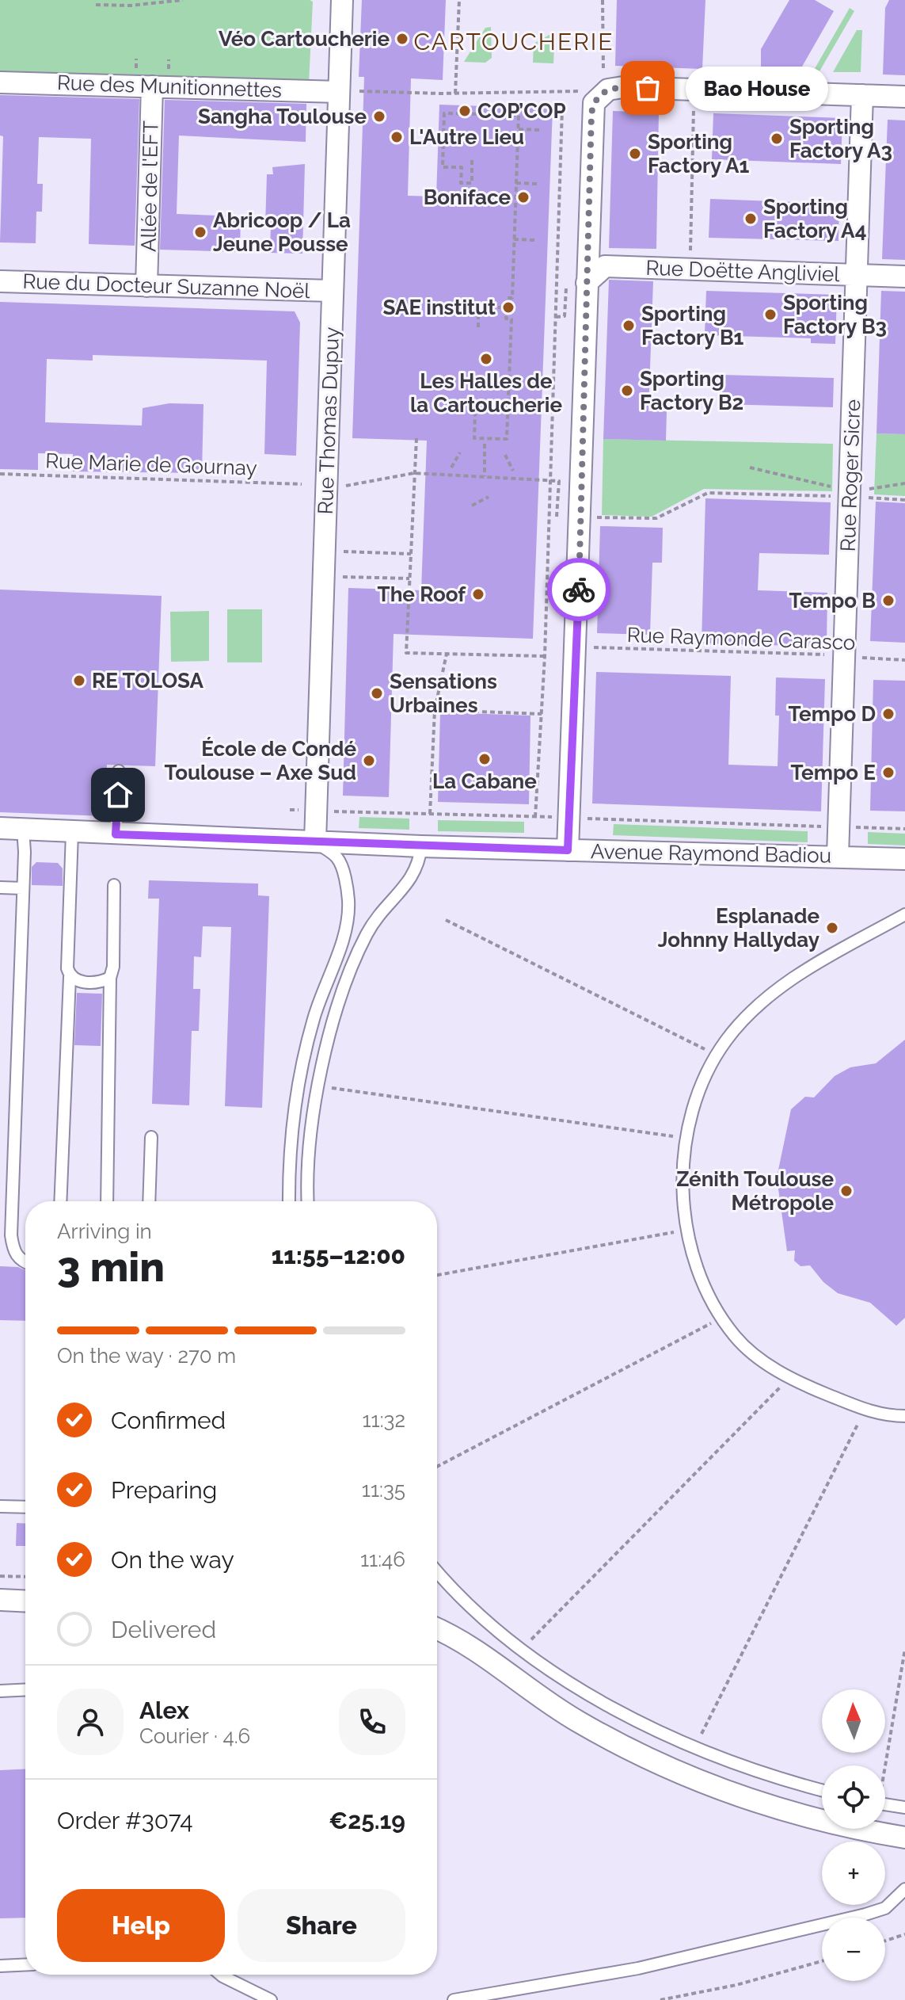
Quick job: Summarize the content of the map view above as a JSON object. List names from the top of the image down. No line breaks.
{"streets":{"street":["Rue des Munitionnettes","Allée de l'EFT","Rue Doëtte Angliviel","Rue du Docteur Suzanne Noël","Rue Thomas Dupuy","Rue Roger Sicre","Avenue Raymond Badiou"],"path":["Rue Marie de Gournay","Rue Raymonde Carasco"]},"crossings":[["Rue des Munitionnettes","Allée de l'EFT"],["Rue des Munitionnettes","Rue Thomas Dupuy"],["Allée de l'EFT","Rue du Docteur Suzanne Noël"],["Rue Doëtte Angliviel","Rue Roger Sicre"],["Rue du Docteur Suzanne Noël","Rue Thomas Dupuy"],["Rue Thomas Dupuy","Avenue Raymond Badiou"],["Rue Roger Sicre","Rue Raymonde Carasco"],["Rue Roger Sicre","Avenue Raymond Badiou"]],"districts":["CARTOUCHERIE"],"places":["Véo Cartoucherie","Bao House","COP’COP","Sangha Toulouse","L'Autre Lieu","Sporting Factory A3","Sporting Factory A1","Boniface","Sporting Factory A4","Abricoop / La Jeune Pousse","SAE institut","Sporting Factory B3","Sporting Factory B1","Les Halles de la Cartoucherie","Sporting Factory B2","The Roof","Tempo B","RE TOLOSA","Sensations Urbaines","Tempo D","La Cabane","École de Condé Toulouse – Axe Sud","Tempo E","Esplanade Johnny Hallyday","Zénith Toulouse Métropole"],"north":"top","page":{"bubble":"Bao House","heading":["3 min","Arriving in","11:55–12:00"],"panel":["Alex","Courier · 4.6","Order #3074","€25.19"],"bar":"On the way · 270 m","list":[["Confirmed","11:32"],["Preparing","11:35"],["On the way","11:46"],"Delivered"],"map_buttons":["+","−"],"buttons":["Help","Share"]}}
